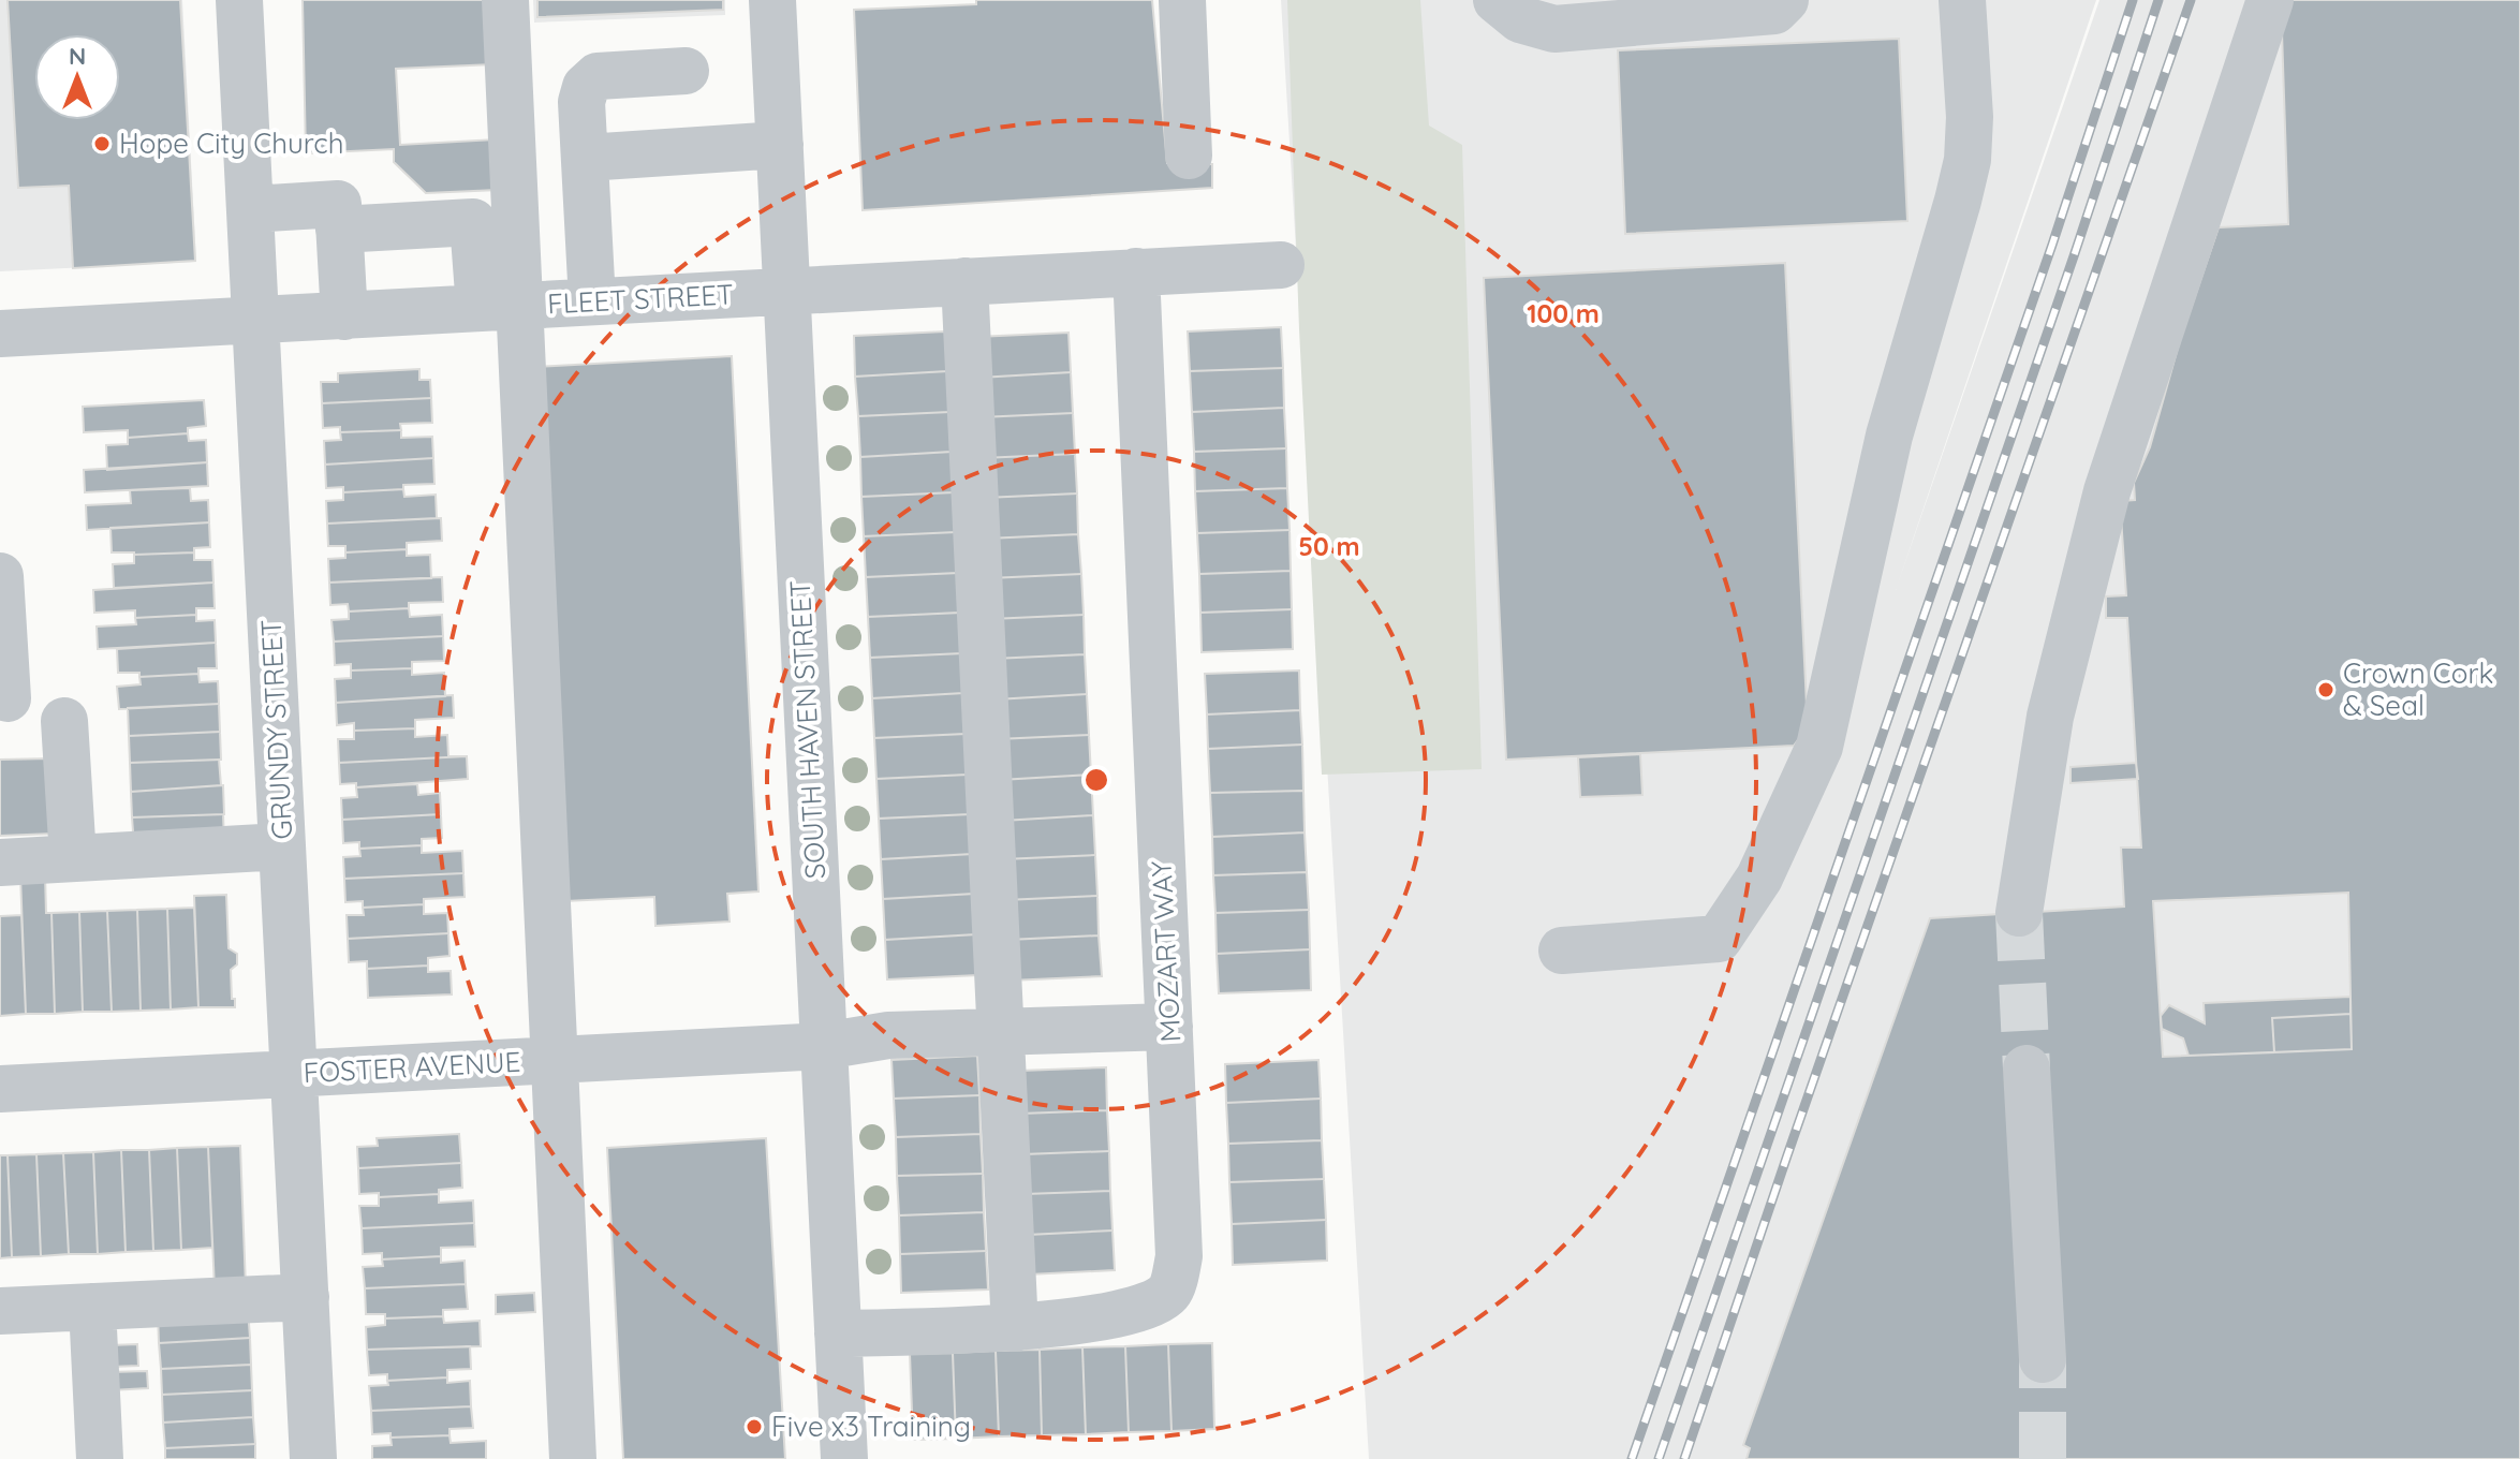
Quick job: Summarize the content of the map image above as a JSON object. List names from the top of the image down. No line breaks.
{"streets":{"street":["FLEET STREET","GRUNDY STREET","SOUTH HAVEN STREET","MOZART WAY","FOSTER AVENUE"]},"crossings":[["FLEET STREET","GRUNDY STREET"],["FLEET STREET","SOUTH HAVEN STREET"],["FLEET STREET","MOZART WAY"],["GRUNDY STREET","FOSTER AVENUE"],["SOUTH HAVEN STREET","MOZART WAY"],["SOUTH HAVEN STREET","FOSTER AVENUE"],["MOZART WAY","FOSTER AVENUE"]],"places":["Hope City Church","Crown Cork & Seal","Five x3 Training"],"north":"top","rings":["100 m","50 m"]}
